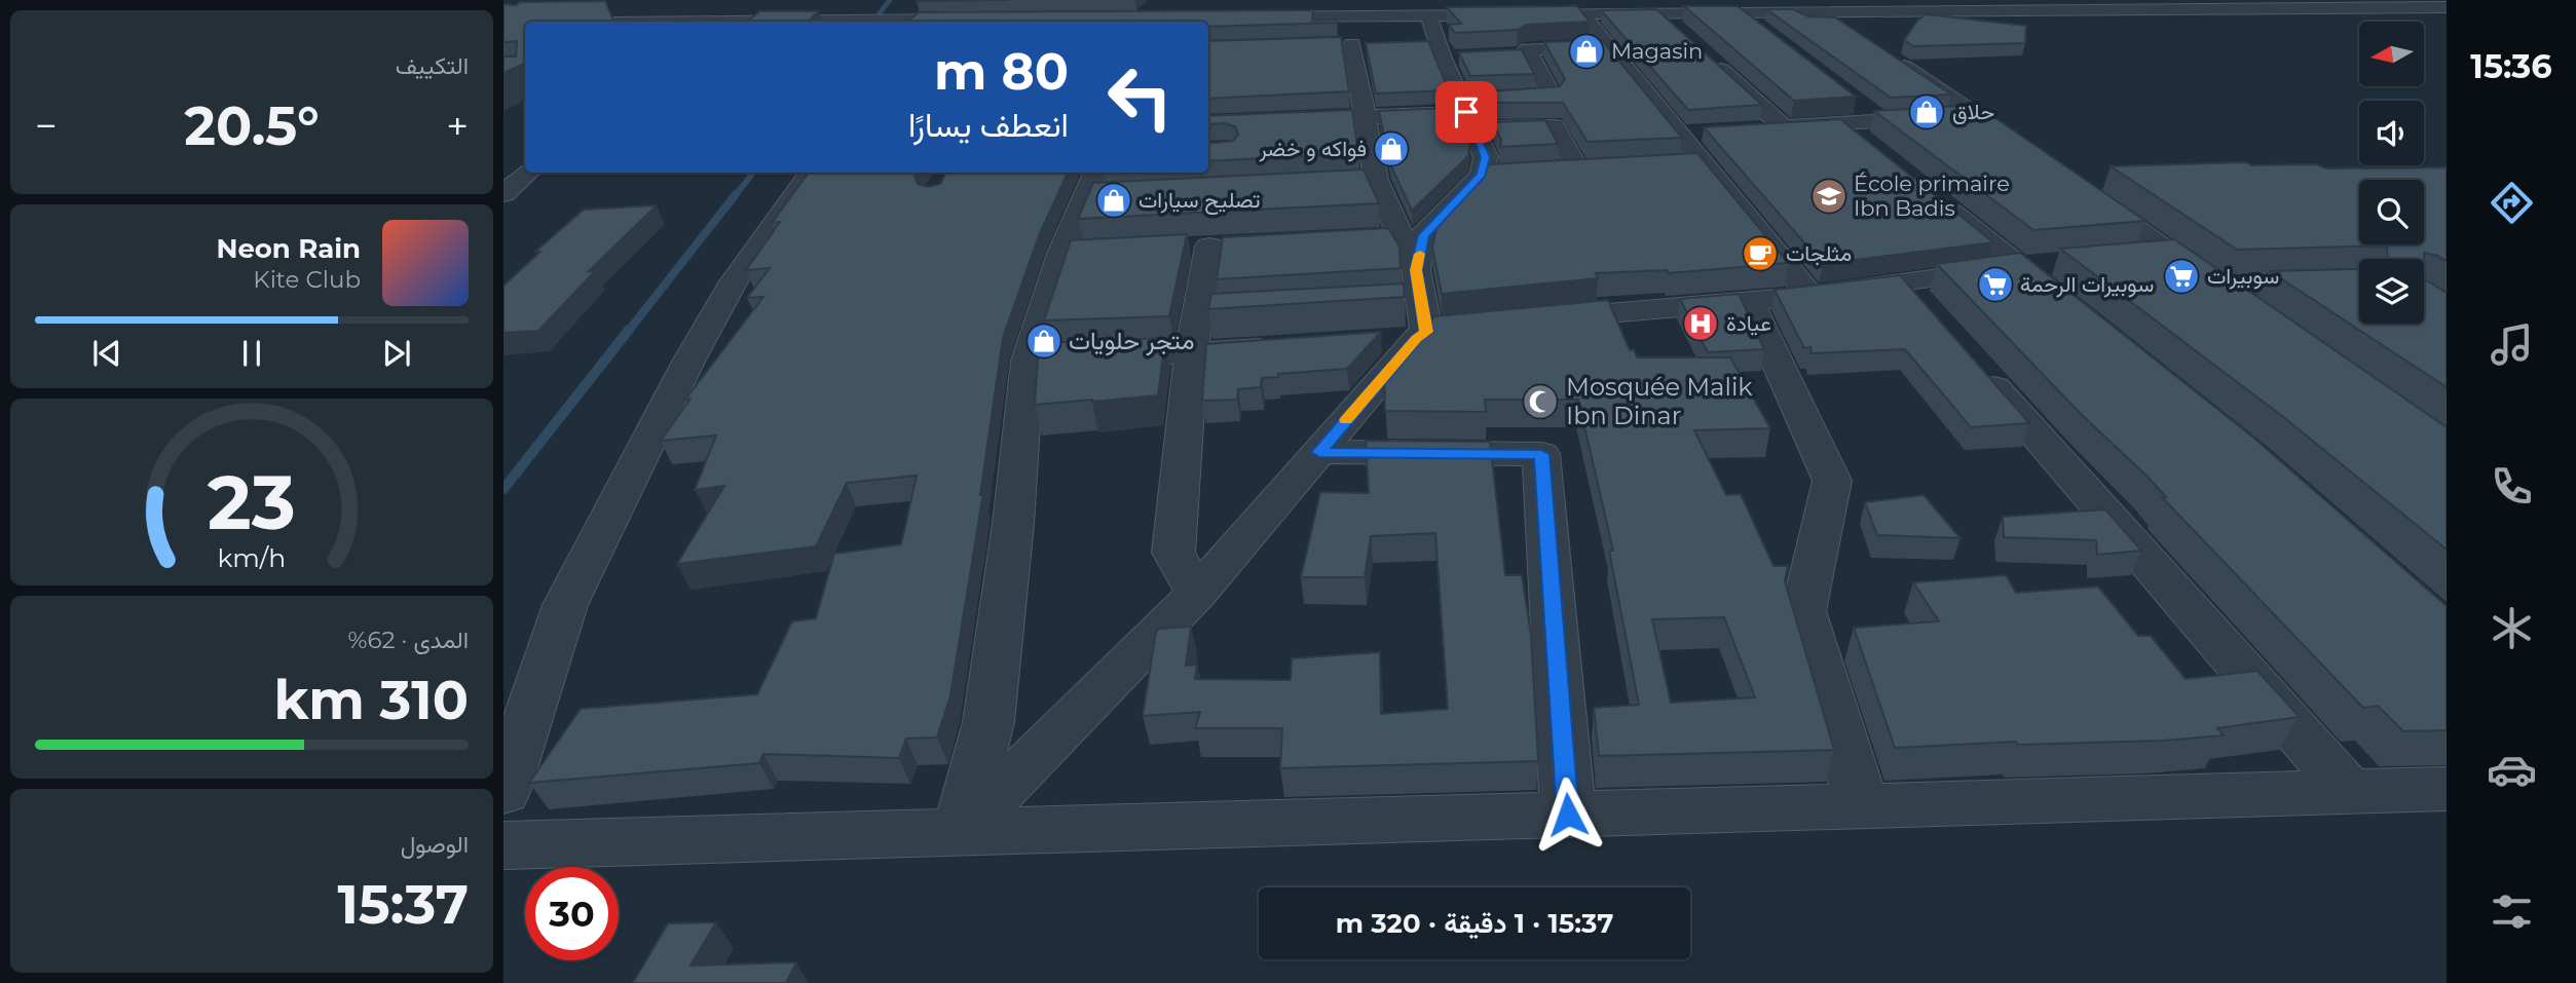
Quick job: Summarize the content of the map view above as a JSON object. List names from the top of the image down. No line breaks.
{"places":{"shop":["Magasin","حلاق","فواكه و خضر","تصليح سيارات","متجر حلويات"],"school or university":["École primaire Ibn Badis"],"cafe":["مثلجات"],"supermarket":["سوبيرات","سوبيرات الرحمة"],"hospital":["عيادة"],"mosque":["Mosquée Malik Ibn Dinar"]},"north":"left","page":{"tabs":"15:36","tile":["التكييف",["المدى · 62%","310 km"],["الوصول","15:37"]],"turn":["80 m","انعطف يسارًا"],"heat":["−","20.5°","+"],"song":["Neon Rain","Kite Club"],"limit":"30","trip":"15:37 · 1 دقيقة · 320 m","gauge":["23","km/h"]}}
